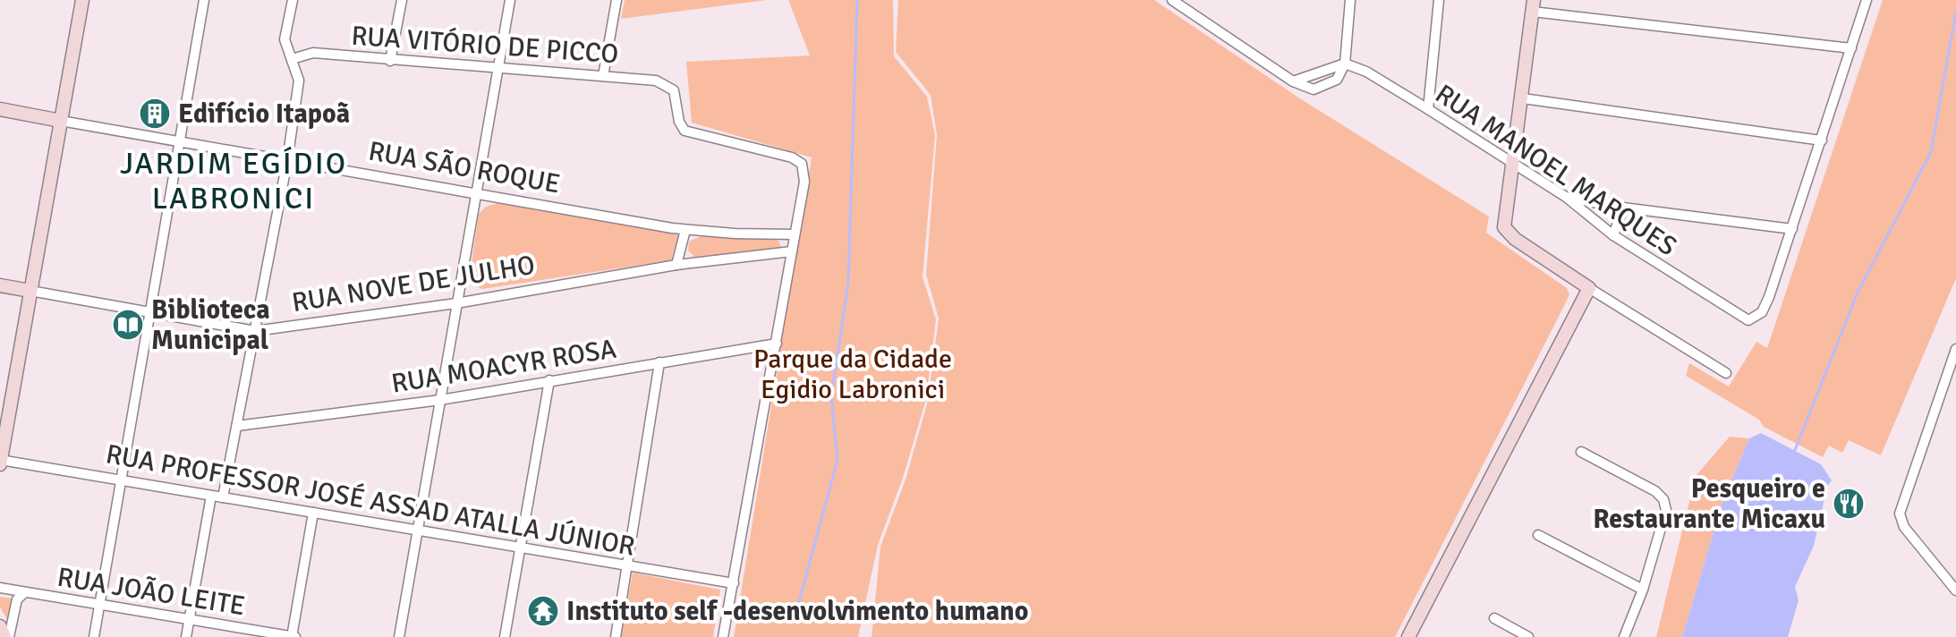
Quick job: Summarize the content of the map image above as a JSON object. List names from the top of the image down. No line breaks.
{"streets":{"street":["RUA VITÓRIO DE PICCO","RUA SÃO ROQUE","RUA MANOEL MARQUES","RUA NOVE DE JULHO","RUA MOACYR ROSA","RUA PROFESSOR JOSÉ ASSAD ATALLA JÚNIOR","RUA JOÃO LEITE"]},"crossings":[["RUA VITÓRIO DE PICCO","RUA SÃO ROQUE"]],"districts":["JARDIM EGÍDIO LABRONICI"],"parks":["Parque da Cidade Egidio Labronici"],"places":{"building":["Edifício Itapoã"],"library":["Biblioteca Municipal"],"restaurant":["Pesqueiro e Restaurante Micaxu"],"temple":["Instituto self -desenvolvimento humano"]}}
